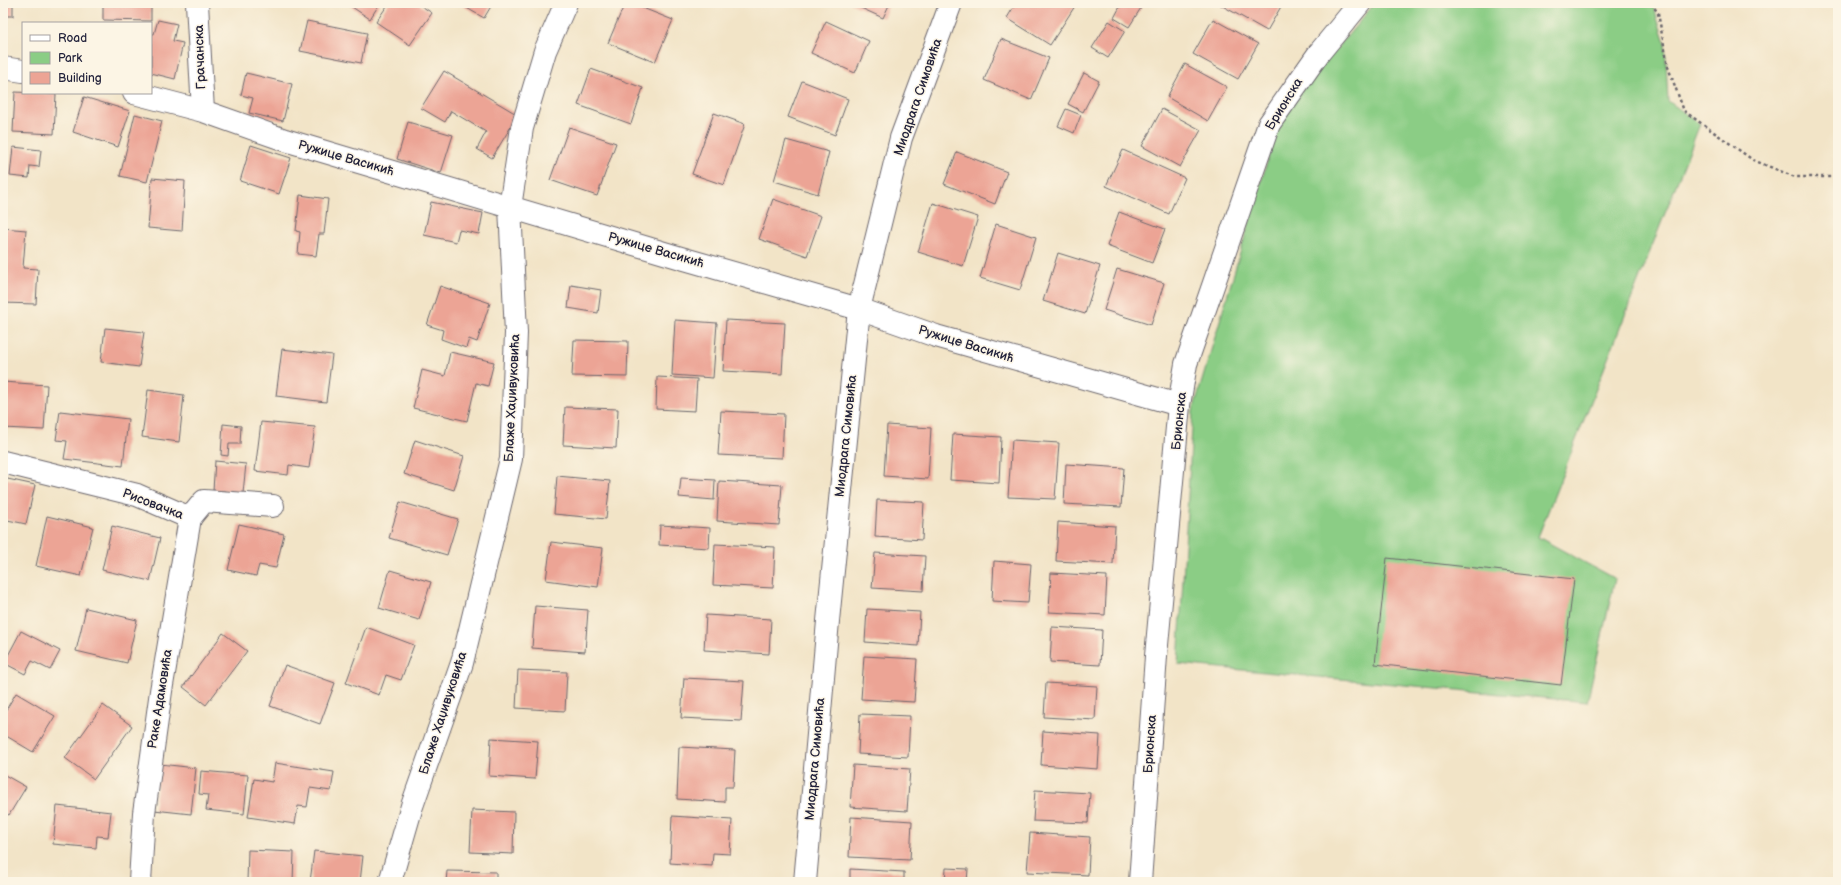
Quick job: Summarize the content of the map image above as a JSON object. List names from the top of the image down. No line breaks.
{"streets":{"street":["Грачанска","Миодрага Симовића","Брионска","Ружице Васикић","Блаже Хаџивуковића","Рисовачка","Раке Адамовића"]},"crossings":[["Грачанска","Ружице Васикић"],["Миодрага Симовића","Ружице Васикић"],["Брионска","Ружице Васикић"],["Ружице Васикић","Блаже Хаџивуковића"],["Рисовачка","Раке Адамовића"]],"legend":["Road","Park","Building"]}
